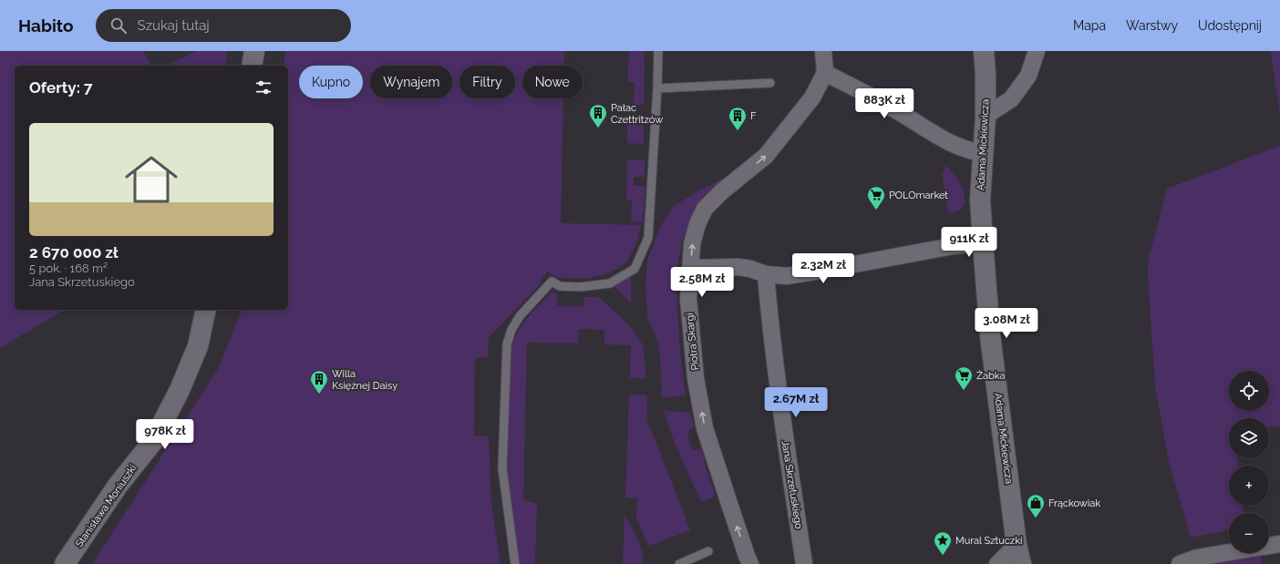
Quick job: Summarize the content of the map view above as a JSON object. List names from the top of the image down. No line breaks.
{"streets":{"street":["Adama Mickiewicza","Piotra Skargi","Jana Skrzetuskiego","Stanisława Moniuszki"]},"one_way":["Piotra Skargi"],"places":{"building":["Pałac Czettritzów","F","Willa Księżnej Daisy"],"supermarket":["POLOmarket","Żabka"],"shop":["Frąckowiak"],"place":["Mural Sztuczki"]},"page":{"header":"Habito","search":"Szukaj tutaj","nav":["Mapa","Warstwy","Udostępnij"],"chip":["Kupno","Wynajem","Filtry","Nowe"],"heading":"Oferty: 7","price":["883K zł","911K zł","2.32M zł","2.58M zł","3.08M zł","2.67M zł","978K zł"],"list":[{"name":"2 670 000 zł","note":"5 pok. · 168 m² · Jana Skrzetuskiego"}],"map_buttons":["+","−"]}}
